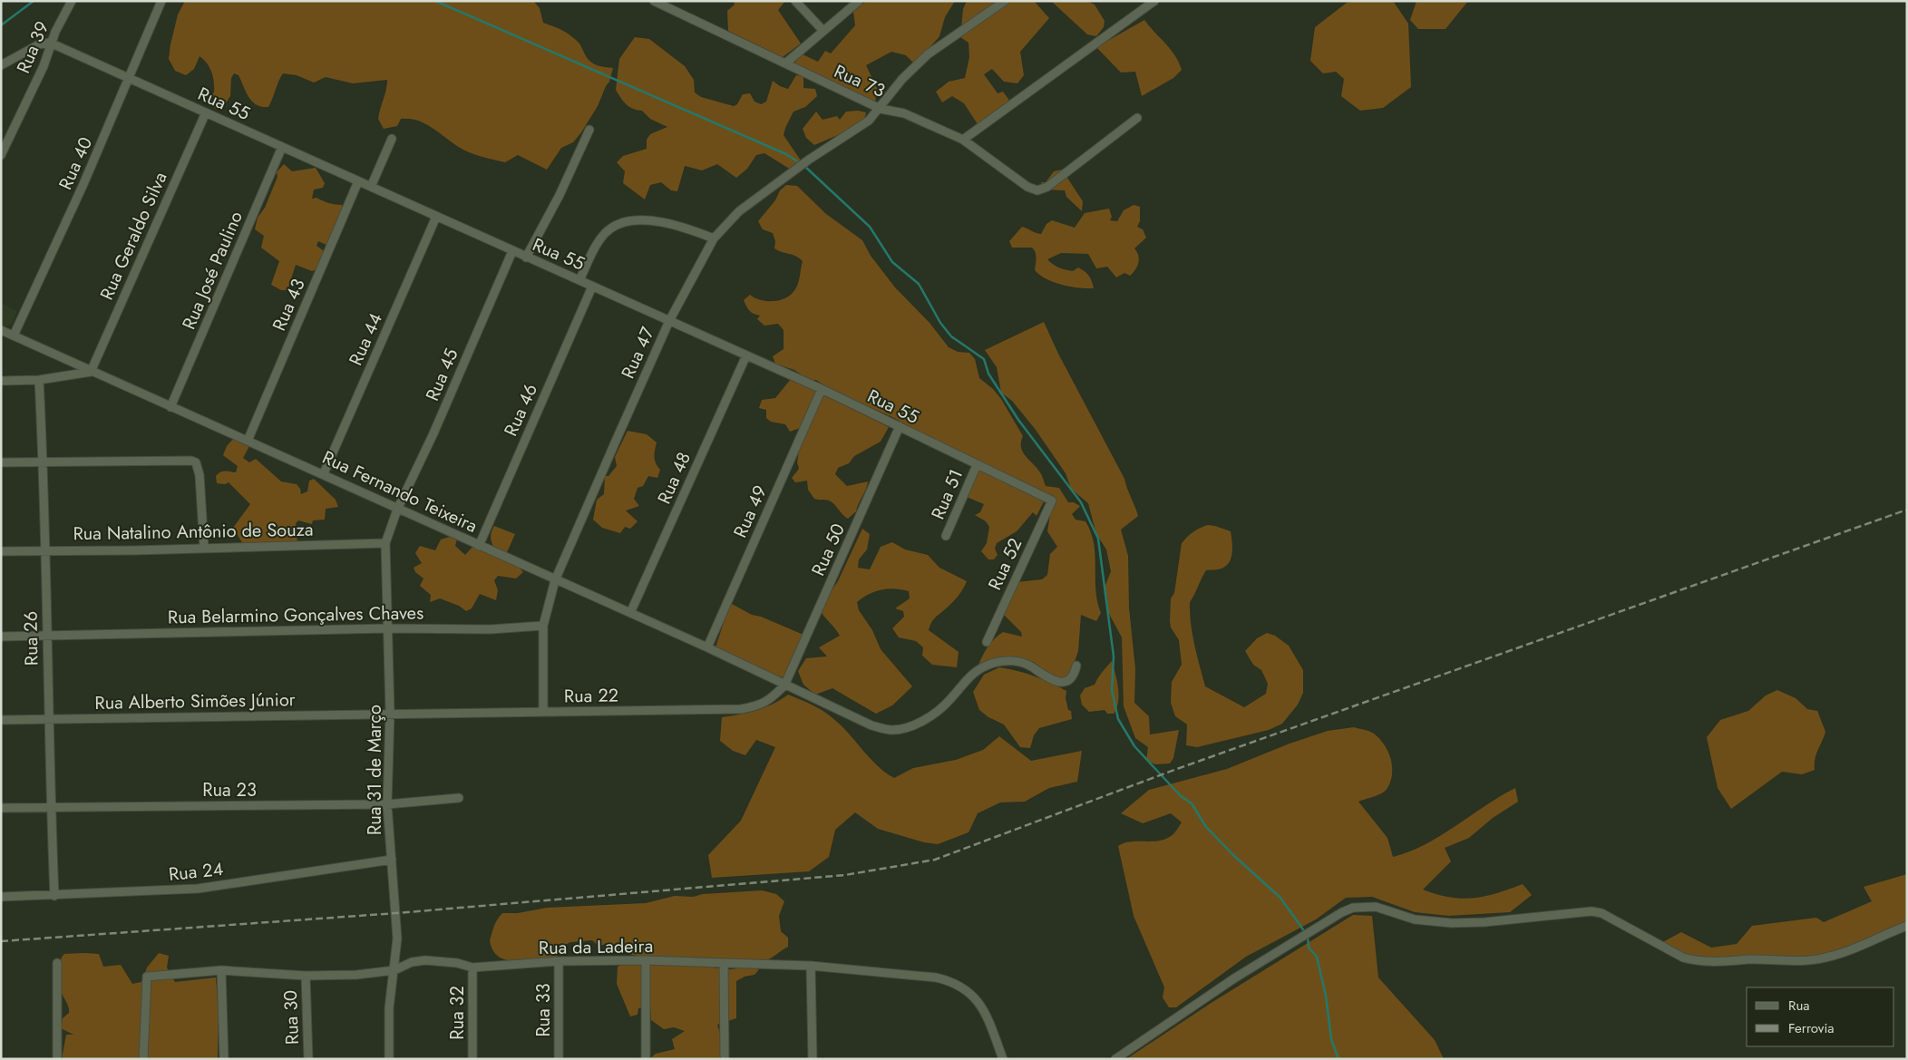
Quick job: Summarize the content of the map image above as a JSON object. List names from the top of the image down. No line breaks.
{"streets":{"street":["Rua 39","Rua 73","Rua 55","Rua 40","Rua Geraldo Silva","Rua José Paulino","Rua 43","Rua 44","Rua 47","Rua 45","Rua 46","Rua 48","Rua Fernando Teixeira","Rua 51","Rua 49","Rua Natalino Antônio de Souza","Rua 50","Rua 52","Rua Belarmino Gonçalves Chaves","Rua 26","Rua 22","Rua Alberto Simões Júnior","Rua 31 de Março","Rua 23","Rua 24","Rua da Ladeira","Rua 33","Rua 32","Rua 30"]},"crossings":[["Rua 39","Rua 55"],["Rua 73","Rua 47"],["Rua 55","Rua 40"],["Rua 55","Rua Geraldo Silva"],["Rua 55","Rua José Paulino"],["Rua 55","Rua 43"],["Rua 55","Rua 44"],["Rua 55","Rua 47"],["Rua 55","Rua 45"],["Rua 55","Rua 46"],["Rua 55","Rua 48"],["Rua 55","Rua 51"],["Rua 55","Rua 49"],["Rua 55","Rua 50"],["Rua 55","Rua 52"],["Rua 40","Rua Fernando Teixeira"],["Rua Geraldo Silva","Rua Fernando Teixeira"],["Rua José Paulino","Rua Fernando Teixeira"],["Rua 43","Rua Fernando Teixeira"],["Rua 44","Rua Fernando Teixeira"],["Rua 47","Rua Fernando Teixeira"],["Rua 45","Rua Fernando Teixeira"],["Rua 45","Rua 31 de Março"],["Rua 46","Rua Fernando Teixeira"],["Rua 48","Rua Fernando Teixeira"],["Rua Fernando Teixeira","Rua 49"],["Rua Fernando Teixeira","Rua 50"],["Rua Fernando Teixeira","Rua 22"],["Rua Fernando Teixeira","Rua 31 de Março"],["Rua Natalino Antônio de Souza","Rua 26"],["Rua Natalino Antônio de Souza","Rua 31 de Março"],["Rua 50","Rua 22"],["Rua Belarmino Gonçalves Chaves","Rua 26"],["Rua Belarmino Gonçalves Chaves","Rua 31 de Março"],["Rua 26","Rua Alberto Simões Júnior"],["Rua 26","Rua 23"],["Rua 26","Rua 24"],["Rua 22","Rua Alberto Simões Júnior"],["Rua 22","Rua 31 de Março"],["Rua Alberto Simões Júnior","Rua 31 de Março"],["Rua 31 de Março","Rua 23"],["Rua 31 de Março","Rua 24"],["Rua 31 de Março","Rua da Ladeira"],["Rua da Ladeira","Rua 33"],["Rua da Ladeira","Rua 32"],["Rua da Ladeira","Rua 30"]],"legend":["Rua","Ferrovia"]}
